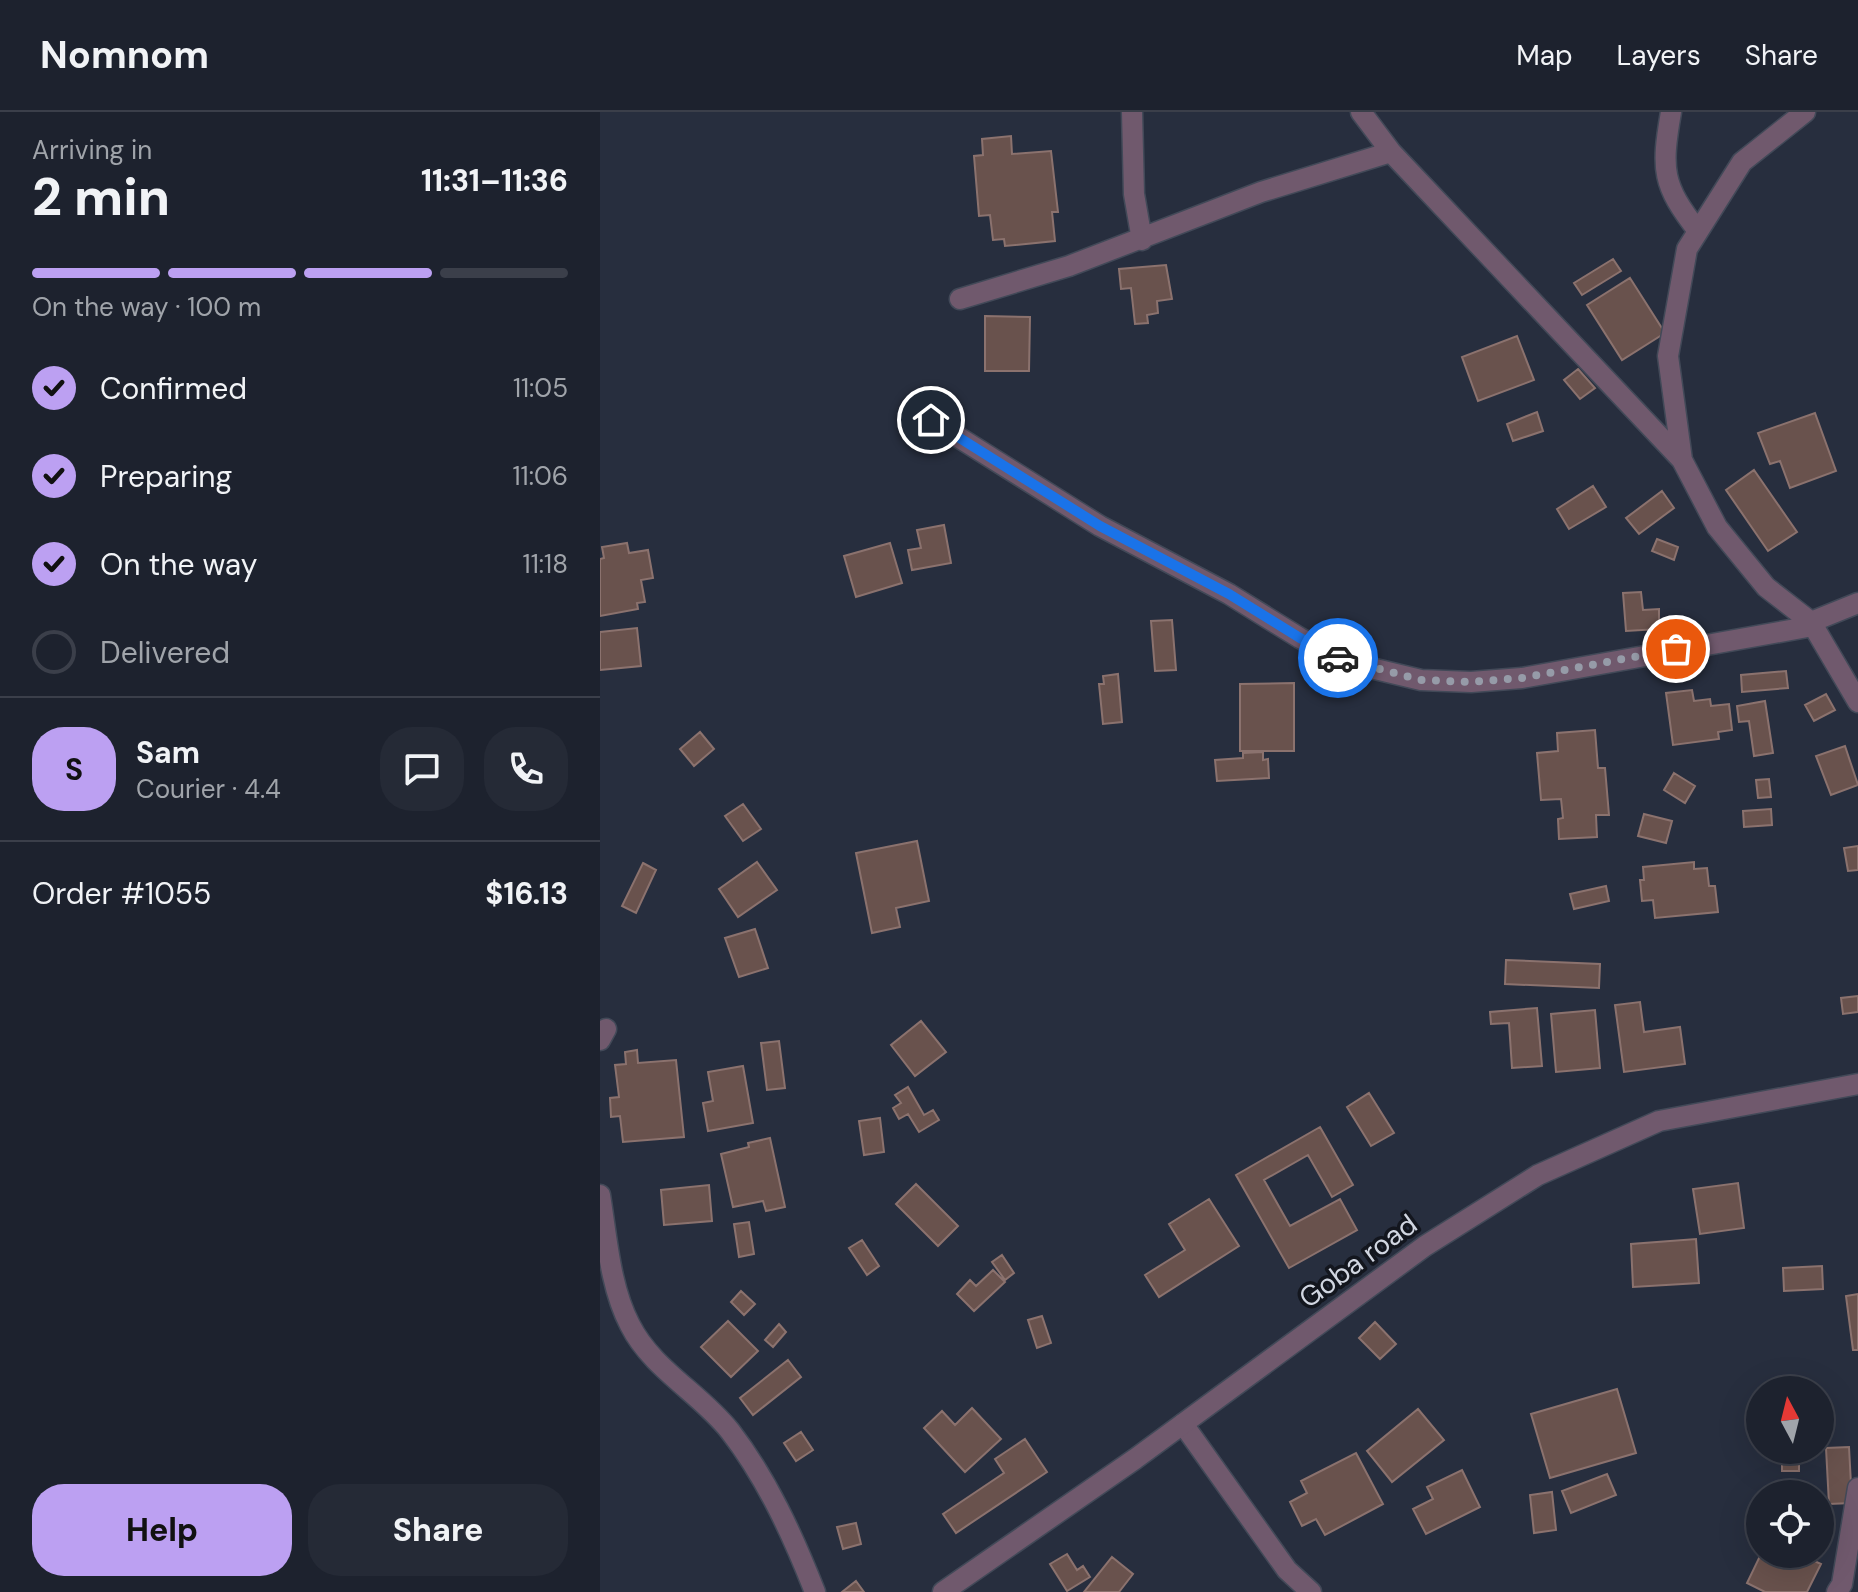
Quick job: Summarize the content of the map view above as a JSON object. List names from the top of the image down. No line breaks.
{"streets":{"street":["Goba road"]},"north":"top","page":{"header":"Nomnom","nav":["Map","Layers","Share"],"heading":["2 min","Arriving in","11:31–11:36"],"panel":["Sam","Courier · 4.4","Order #1055","$16.13"],"bar":"On the way · 100 m","list":[["Confirmed","11:05"],["Preparing","11:06"],["On the way","11:18"],"Delivered"],"round":"S","buttons":["Help","Share"]}}
